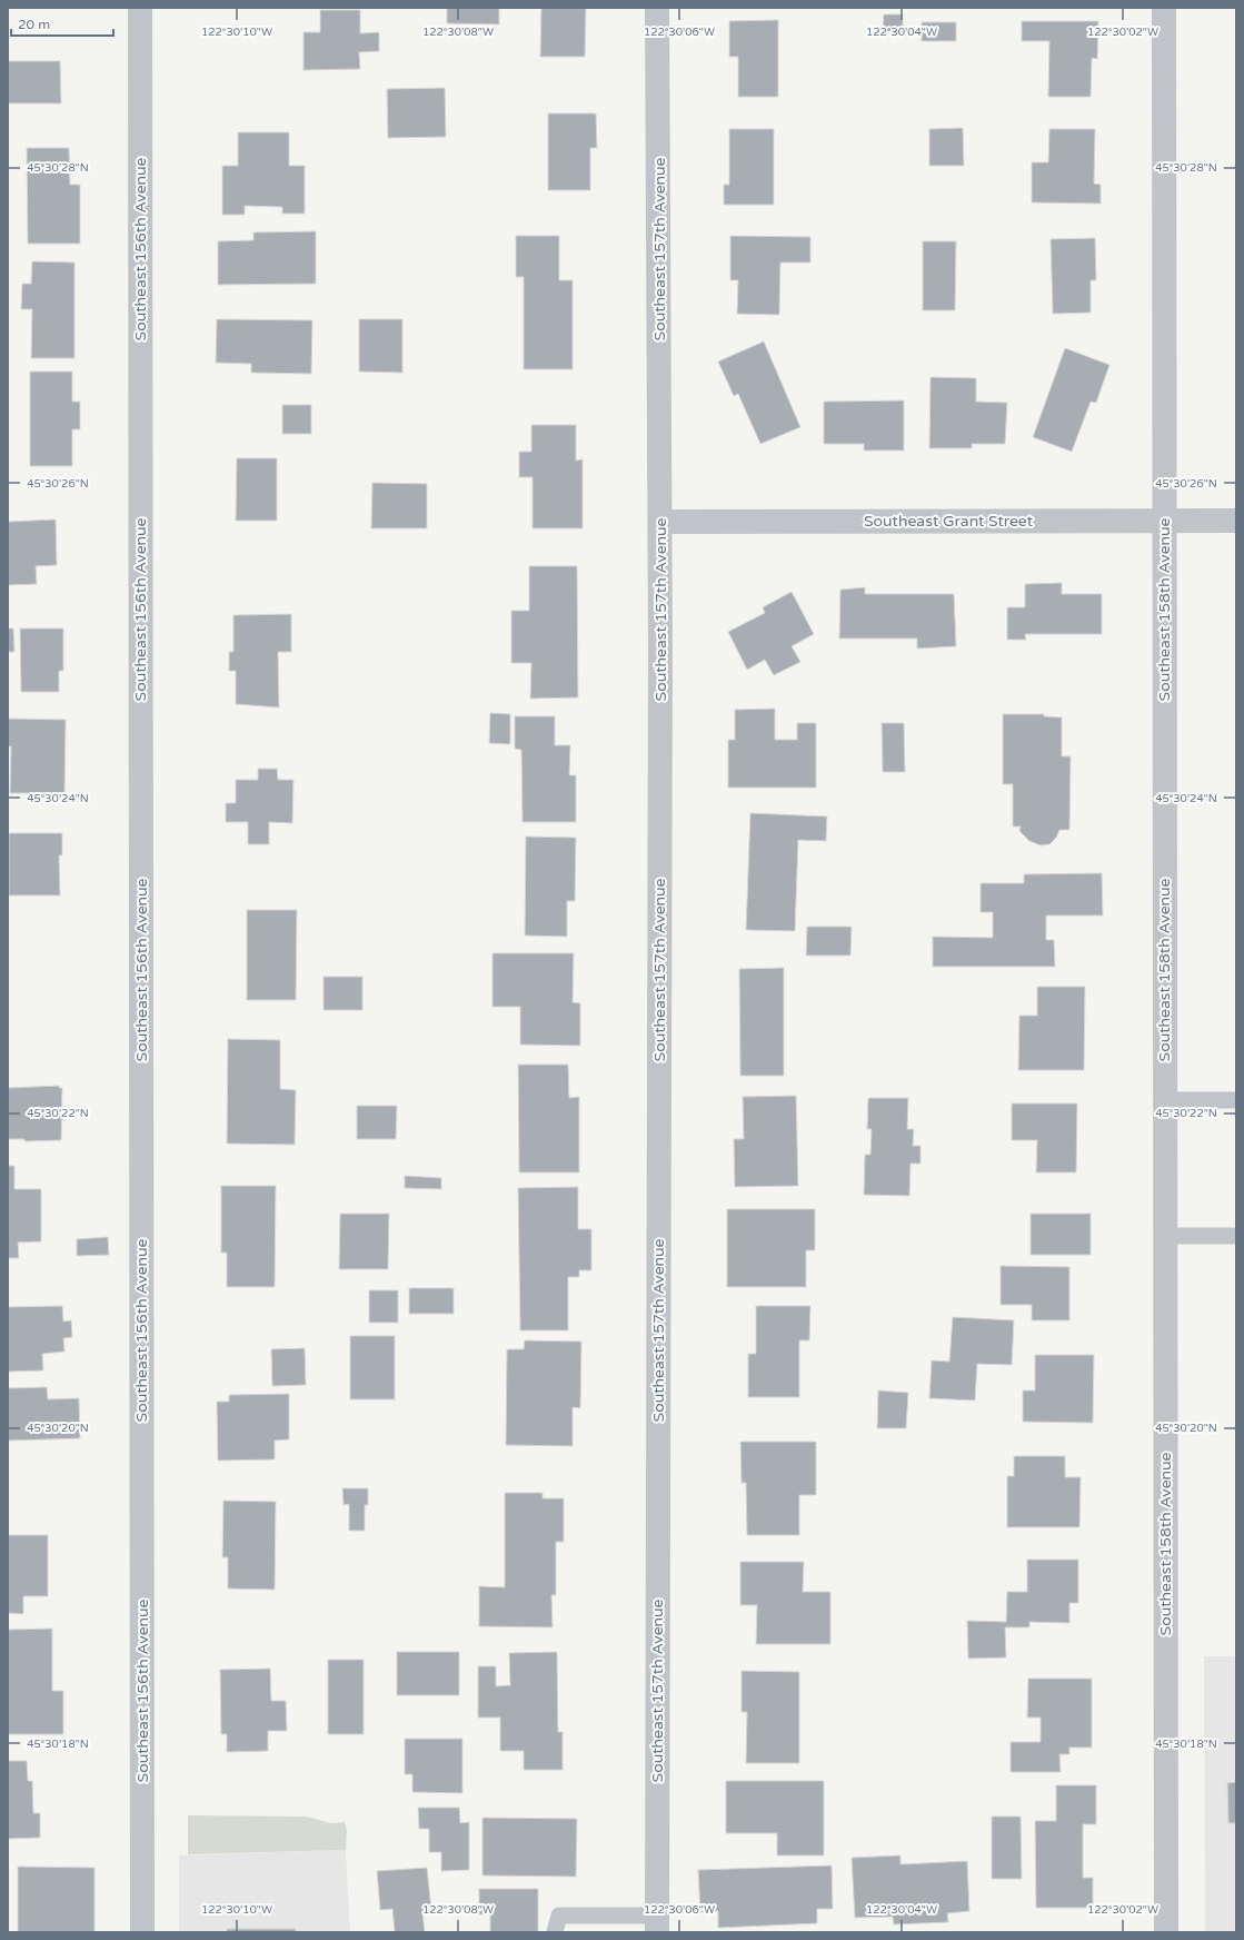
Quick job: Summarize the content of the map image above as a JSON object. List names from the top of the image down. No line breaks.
{"streets":{"street":["Southeast 156th Avenue","Southeast 157th Avenue","Southeast Grant Street","Southeast 158th Avenue"]},"crossings":[["Southeast 157th Avenue","Southeast Grant Street"],["Southeast Grant Street","Southeast 158th Avenue"]],"scale_bar":"20 m","coordinates":["122°30'10\"W","122°30'08\"W","122°30'06\"W","122°30'04\"W","122°30'02\"W","45°30'28\"N","45°30'26\"N","45°30'24\"N","45°30'22\"N","45°30'20\"N","45°30'18\"N"]}
